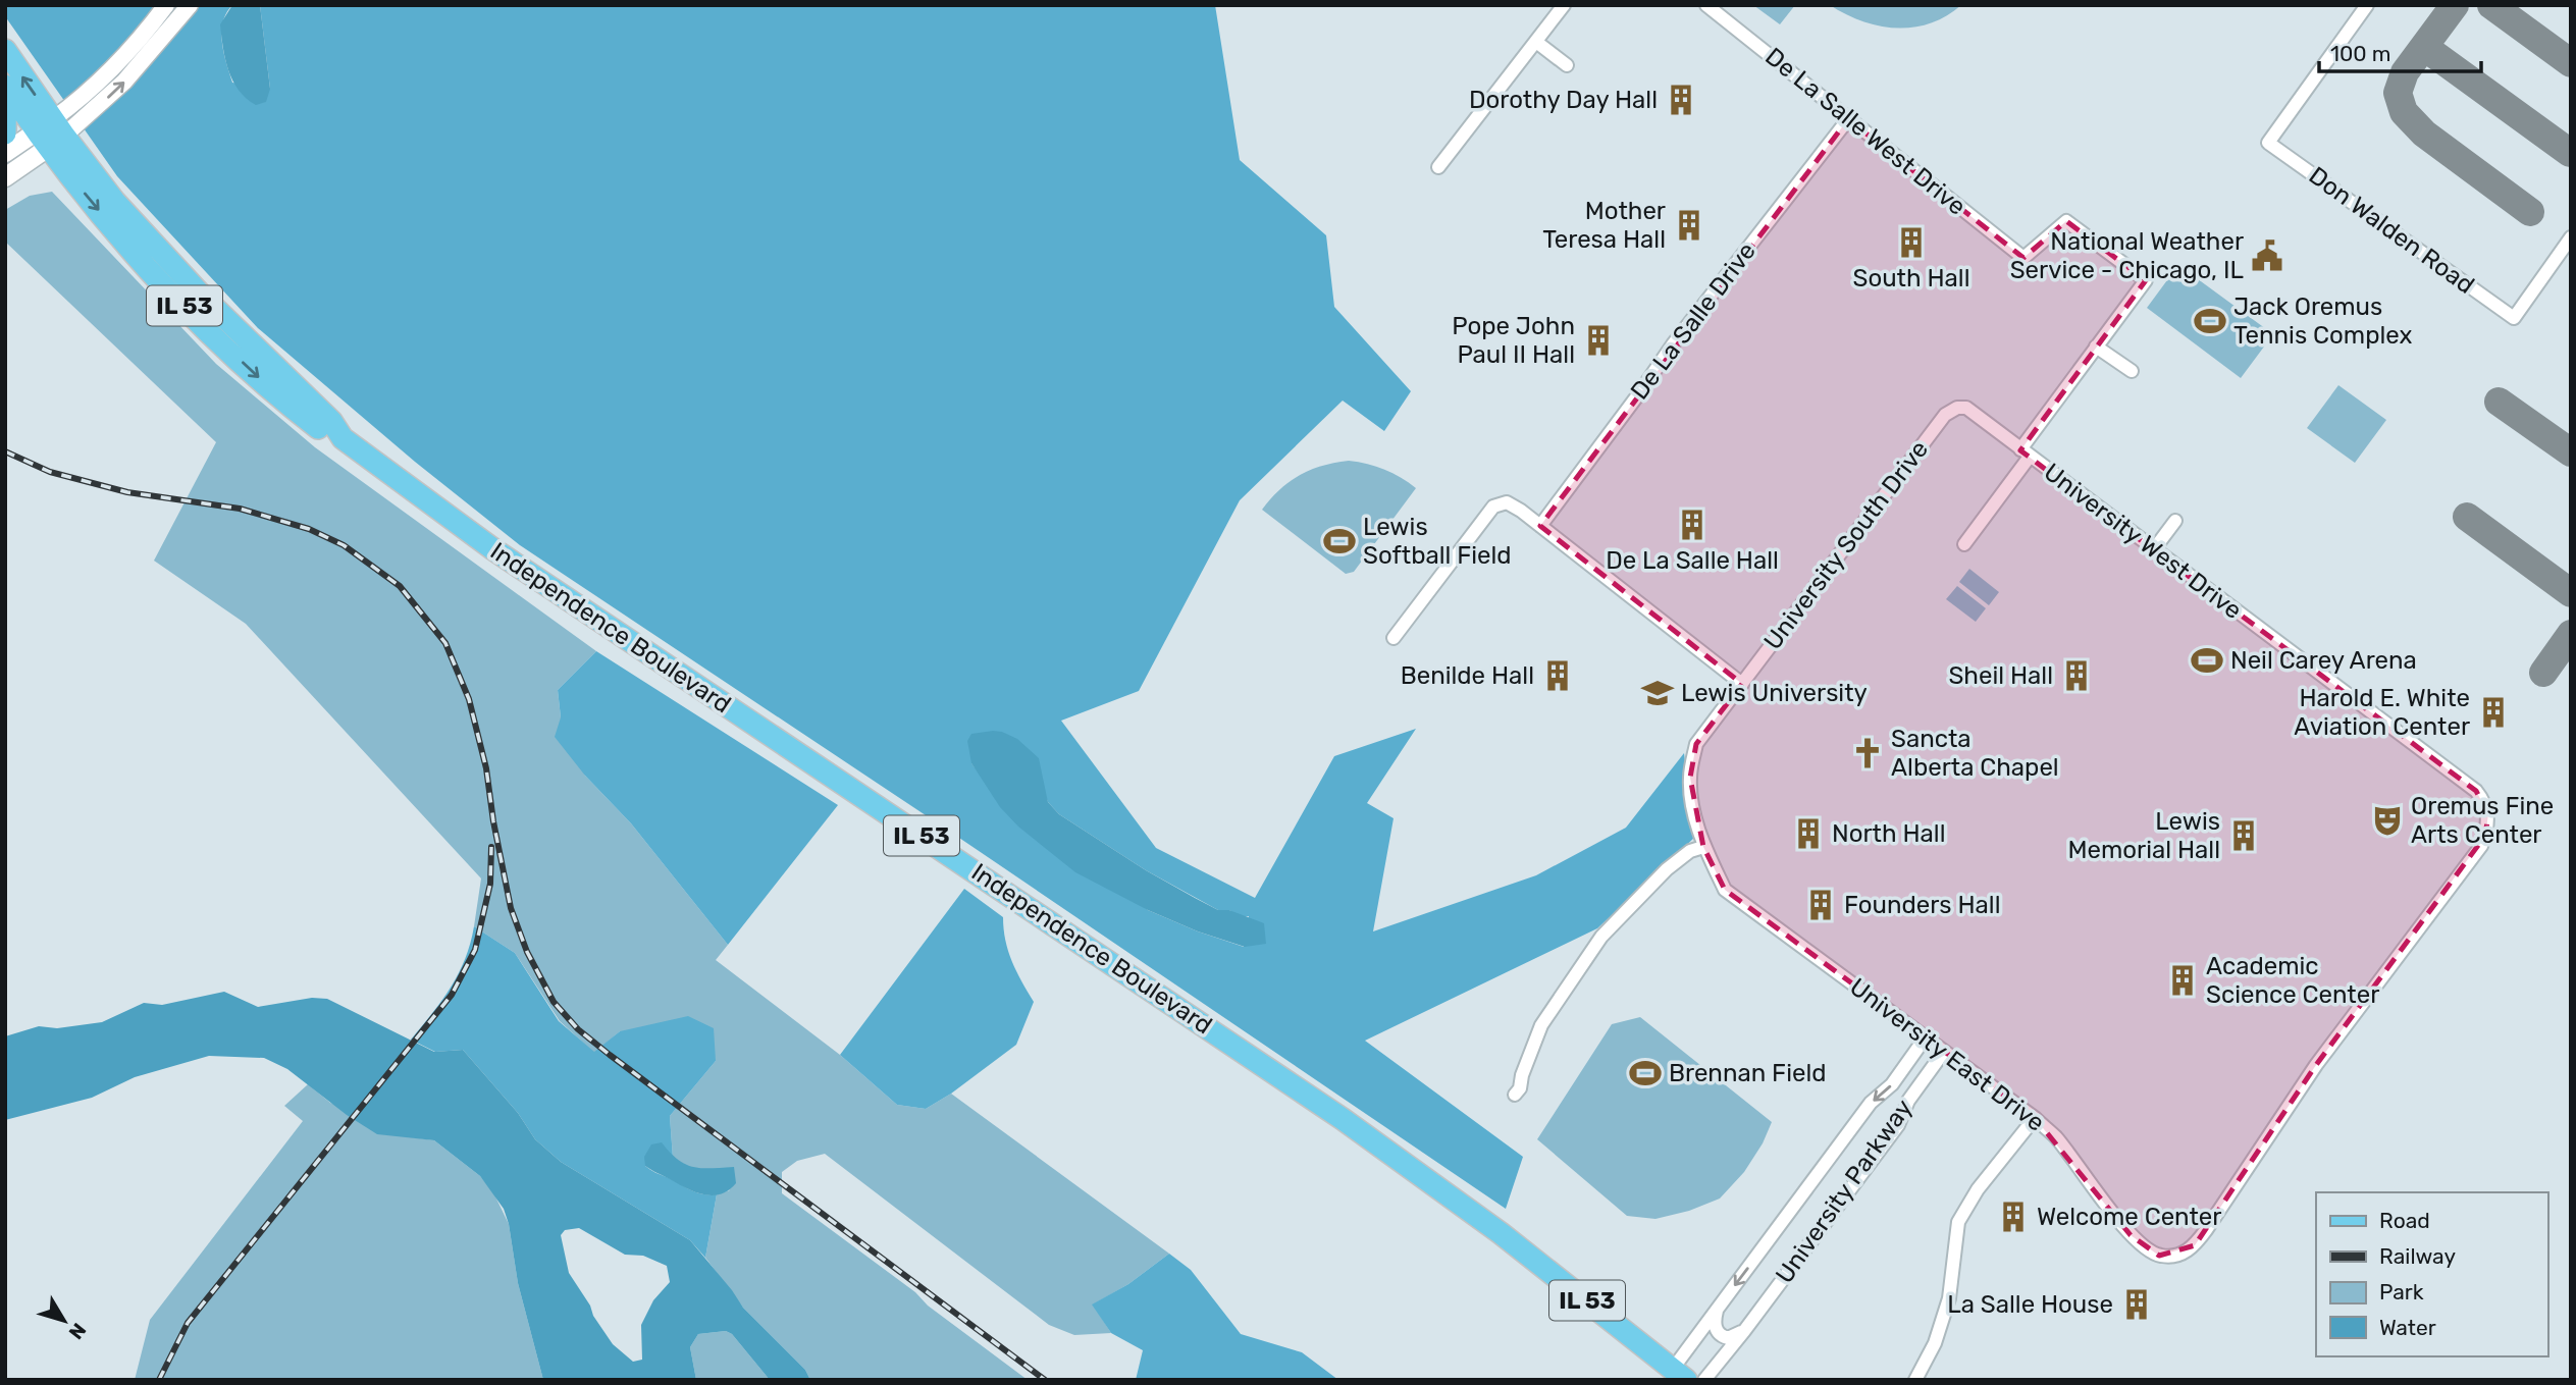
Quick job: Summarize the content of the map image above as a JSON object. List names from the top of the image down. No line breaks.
{"streets":{"main road":["IL 53","Independence Boulevard"],"street":["De La Salle West Drive","Don Walden Road","De La Salle Drive","University West Drive","University South Drive","University East Drive","University Parkway"]},"crossings":[["De La Salle West Drive","De La Salle Drive"],["University West Drive","University South Drive"],["University West Drive","University East Drive"],["University South Drive","University East Drive"],["Independence Boulevard","University Parkway"],["University East Drive","University Parkway"]],"places":{"building":["Dorothy Day Hall","Mother Teresa Hall","South Hall","Pope John Paul II Hall","De La Salle Hall","Benilde Hall","Sheil Hall","Harold E. White Aviation Center","North Hall","Lewis Memorial Hall","Founders Hall","Academic Science Center","Welcome Center","La Salle House"],"public building":["National Weather Service - Chicago, IL"],"sports":["Jack Oremus Tennis Complex","Lewis Softball Field","Neil Carey Arena","Brennan Field"],"school or university":["Lewis University"],"church":["Sancta Alberta Chapel"],"theatre":["Oremus Fine Arts Center"]},"legend":["Road","Railway","Park","Water"],"scale_bar":"100 m","north":"bottom right"}
